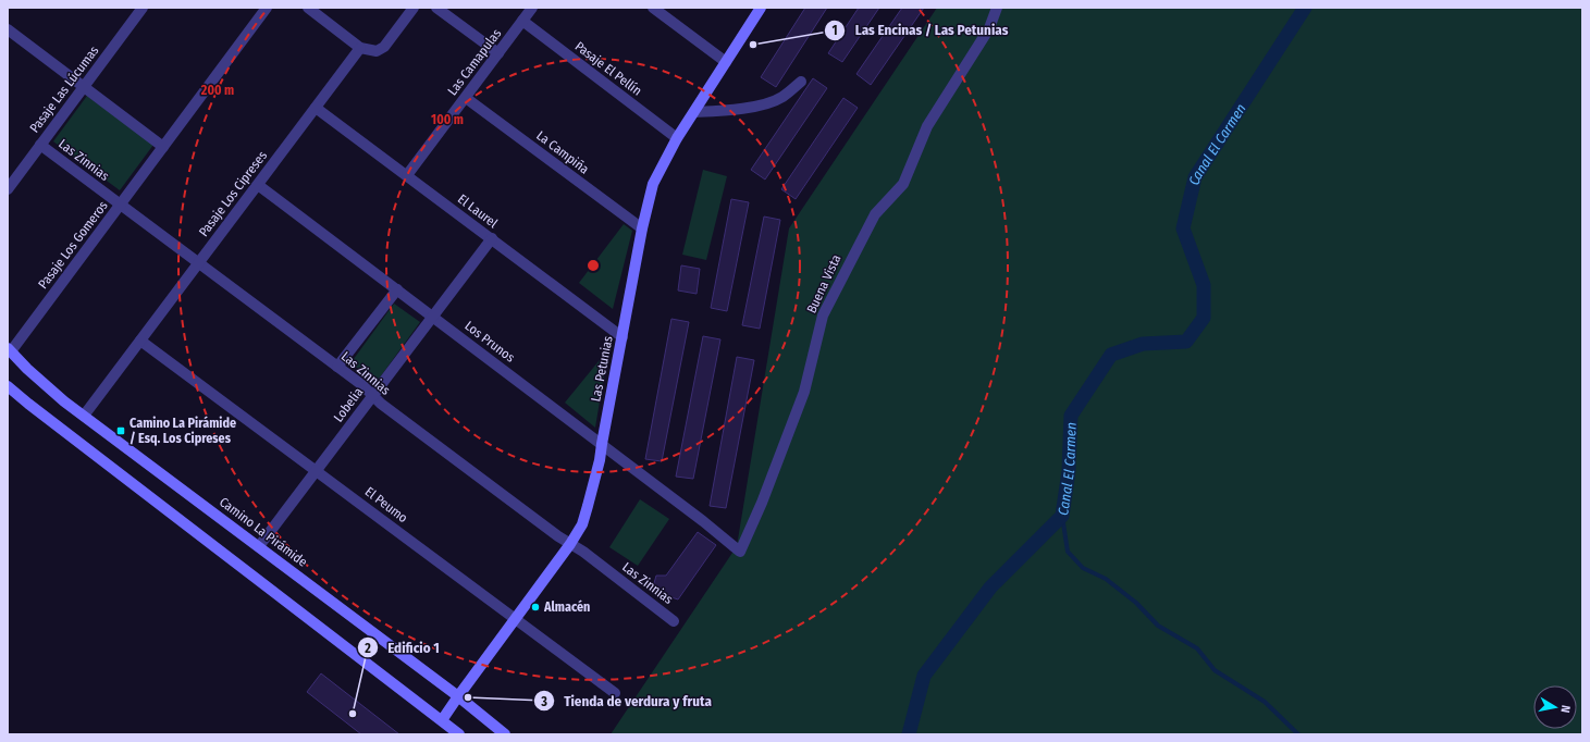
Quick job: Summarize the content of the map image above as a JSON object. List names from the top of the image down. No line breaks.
{"streets":{"street":["Las Camapulas","Pasaje El Pellín","Pasaje Las Lúcumas","La Campiña","Las Zinnias","Pasaje Los Cipreses","El Laurel","Pasaje Los Gomeros","Buena Vista","Los Prunos","Las Petunias","Lobelia","El Peumo","Camino La Pirámide"]},"crossings":[["Las Camapulas","Pasaje El Pellín"],["Las Camapulas","La Campiña"],["Las Camapulas","El Laurel"],["Pasaje El Pellín","Las Petunias"],["Pasaje Las Lúcumas","Las Zinnias"],["La Campiña","Las Petunias"],["Las Zinnias","Pasaje Los Cipreses"],["Las Zinnias","Pasaje Los Gomeros"],["Las Zinnias","Las Petunias"],["Las Zinnias","Lobelia"],["Pasaje Los Cipreses","El Laurel"],["Pasaje Los Cipreses","Los Prunos"],["Pasaje Los Cipreses","El Peumo"],["Pasaje Los Cipreses","Camino La Pirámide"],["El Laurel","Las Petunias"],["El Laurel","Lobelia"],["Pasaje Los Gomeros","Camino La Pirámide"],["Buena Vista","Los Prunos"],["Los Prunos","Las Petunias"],["Los Prunos","Lobelia"],["Las Petunias","El Peumo"],["Las Petunias","Camino La Pirámide"],["Lobelia","El Peumo"],["Lobelia","Camino La Pirámide"]],"water":["Canal El Carmen"],"places":{"other":["Las Encinas / Las Petunias","Almacén","Tienda de verdura y fruta","Edificio 1"],"transit":["Camino La Pirámide / Esq. Los Cipreses"]},"north":"right","rings":["200 m","100 m"]}
